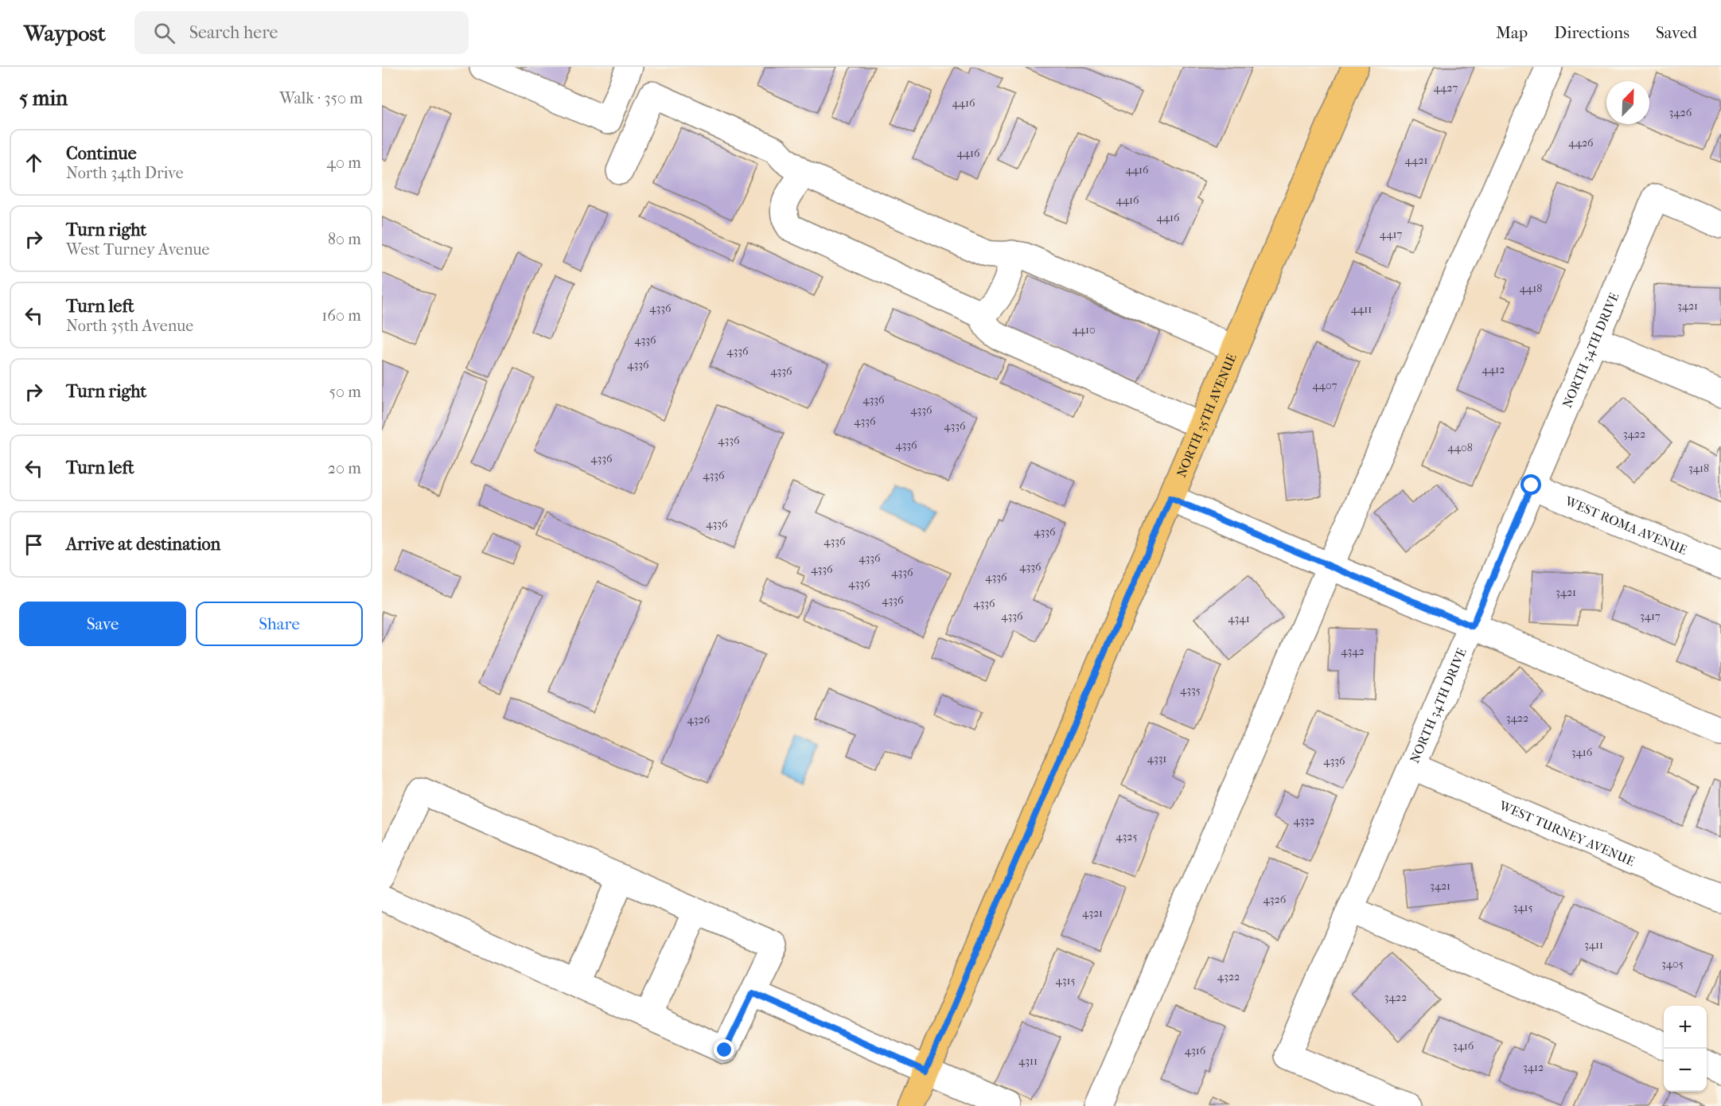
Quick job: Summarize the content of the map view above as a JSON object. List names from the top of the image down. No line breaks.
{"streets":{"main road":["NORTH 35TH AVENUE"],"street":["NORTH 34TH DRIVE","WEST ROMA AVENUE","WEST TURNEY AVENUE"]},"crossings":[["NORTH 34TH DRIVE","WEST ROMA AVENUE"],["NORTH 34TH DRIVE","WEST TURNEY AVENUE"]],"house_numbers":["4427","4416","3426","4426","4416","4421","4416","4416","4416","4417","4418","3421","4336","4411","4410","4336","4336","4336","4412","4336","4407","4336","4336","4336","4336","3422","4336","4336","4408","4336","3418","4336","4336","4336","4336","4336","4336","4336","4336","4336","4336","3421","4336","4336","4336","3417","4341","4342","4335","3422","4326","3416","4331","4336","4332","4325","3421","4326","3415","4321","3411","3405","4322","4315","3422","3416","4316","4311","3412"],"north":"top right","page":{"header":"Waypost","search":"Search here","nav":["Map","Directions","Saved"],"heading":["5 min","Walk · 350 m"],"list":[["Continue","North 34th Drive","40 m"],["Turn right","West Turney Avenue","80 m"],["Turn left","North 35th Avenue","160 m"],["Turn right","50 m"],["Turn left","20 m"],"Arrive at destination"],"buttons":["Save","Share"],"map_buttons":["+","−"]}}
